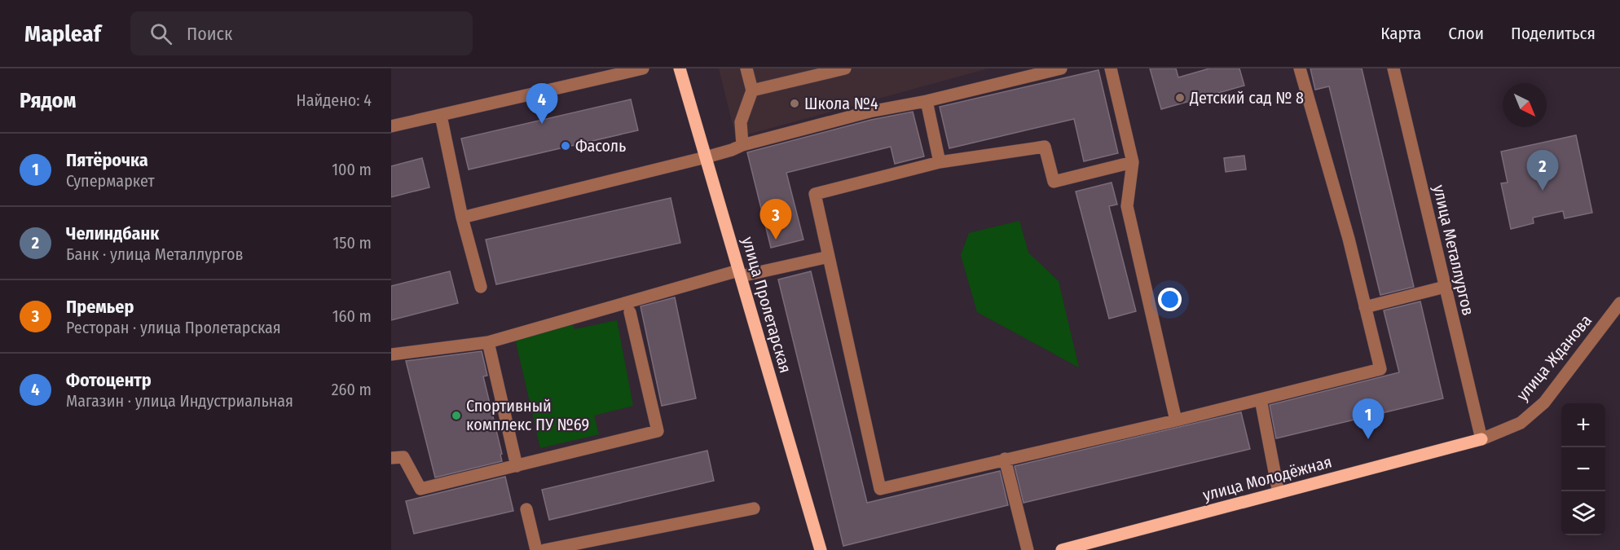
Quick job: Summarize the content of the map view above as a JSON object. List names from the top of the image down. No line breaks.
{"streets":{"main road":["улица Пролетарская","улица Молодёжная"],"street":["улица Металлургов","улица Жданова"]},"crossings":[["улица Металлургов","улица Жданова"],["улица Металлургов","улица Молодёжная"],["улица Жданова","улица Молодёжная"]],"places":["Детский сад № 8","Школа №4","Фасоль","Спортивный комплекс ПУ №69"],"north":"bottom right","page":{"header":"Mapleaf","search":"Поиск","nav":["Карта","Слои","Поделиться"],"heading":["Рядом","Найдено: 4"],"pins":["4","2","3","1"],"list":[{"mark":"1","name":"Пятёрочка","note":"Супермаркет","value":"100 m"},{"mark":"2","name":"Челиндбанк","note":"Банк · улица Металлургов","value":"150 m"},{"mark":"3","name":"Премьер","note":"Ресторан · улица Пролетарская","value":"160 m"},{"mark":"4","name":"Фотоцентр","note":"Магазин · улица Индустриальная","value":"260 m"}],"map_buttons":["+","−"]}}
